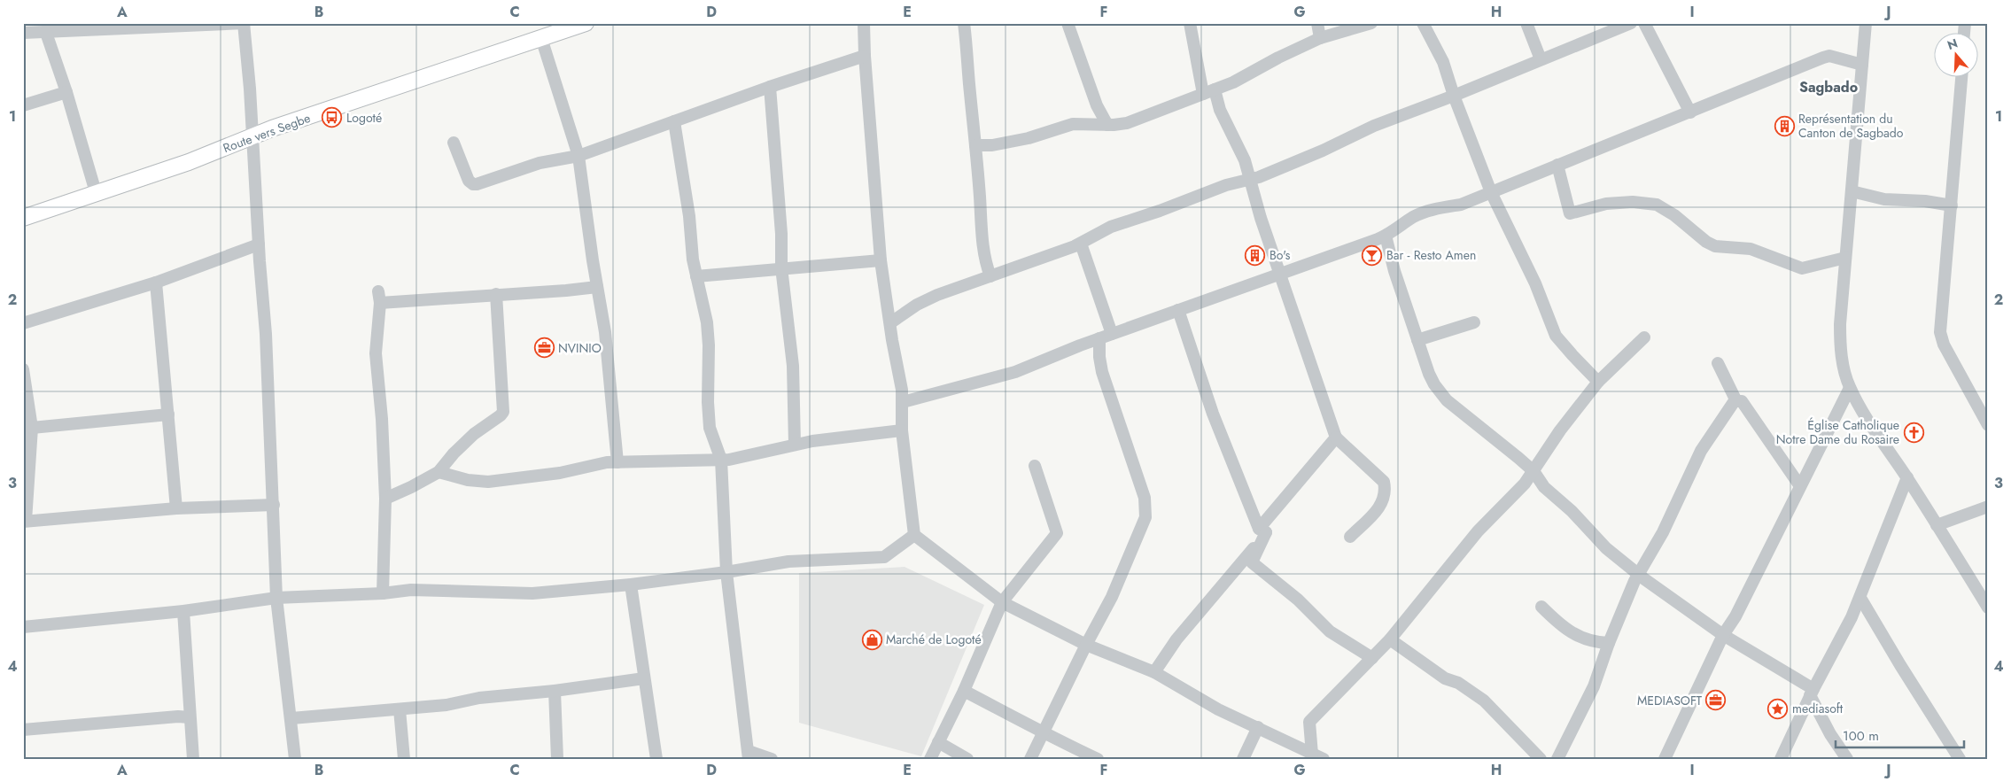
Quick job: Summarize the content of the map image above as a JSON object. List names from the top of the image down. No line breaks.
{"streets":{"main road":["Route vers Segbe"]},"districts":["Sagbado"],"places":{"bus stop":["Logoté"],"building":["Représentation du Canton de Sagbado","Bo's"],"bar":["Bar - Resto Amen"],"office":["NVINIO","MEDIASOFT"],"church":["Église Catholique Notre Dame du Rosaire"],"shop":["Marché de Logoté"],"place":["mediasoft"]},"scale_bar":"100 m","north":"top","grid":{"columns":["A","B","C","D","E","F","G","H","I","J"],"rows":["1","2","3","4"]}}
